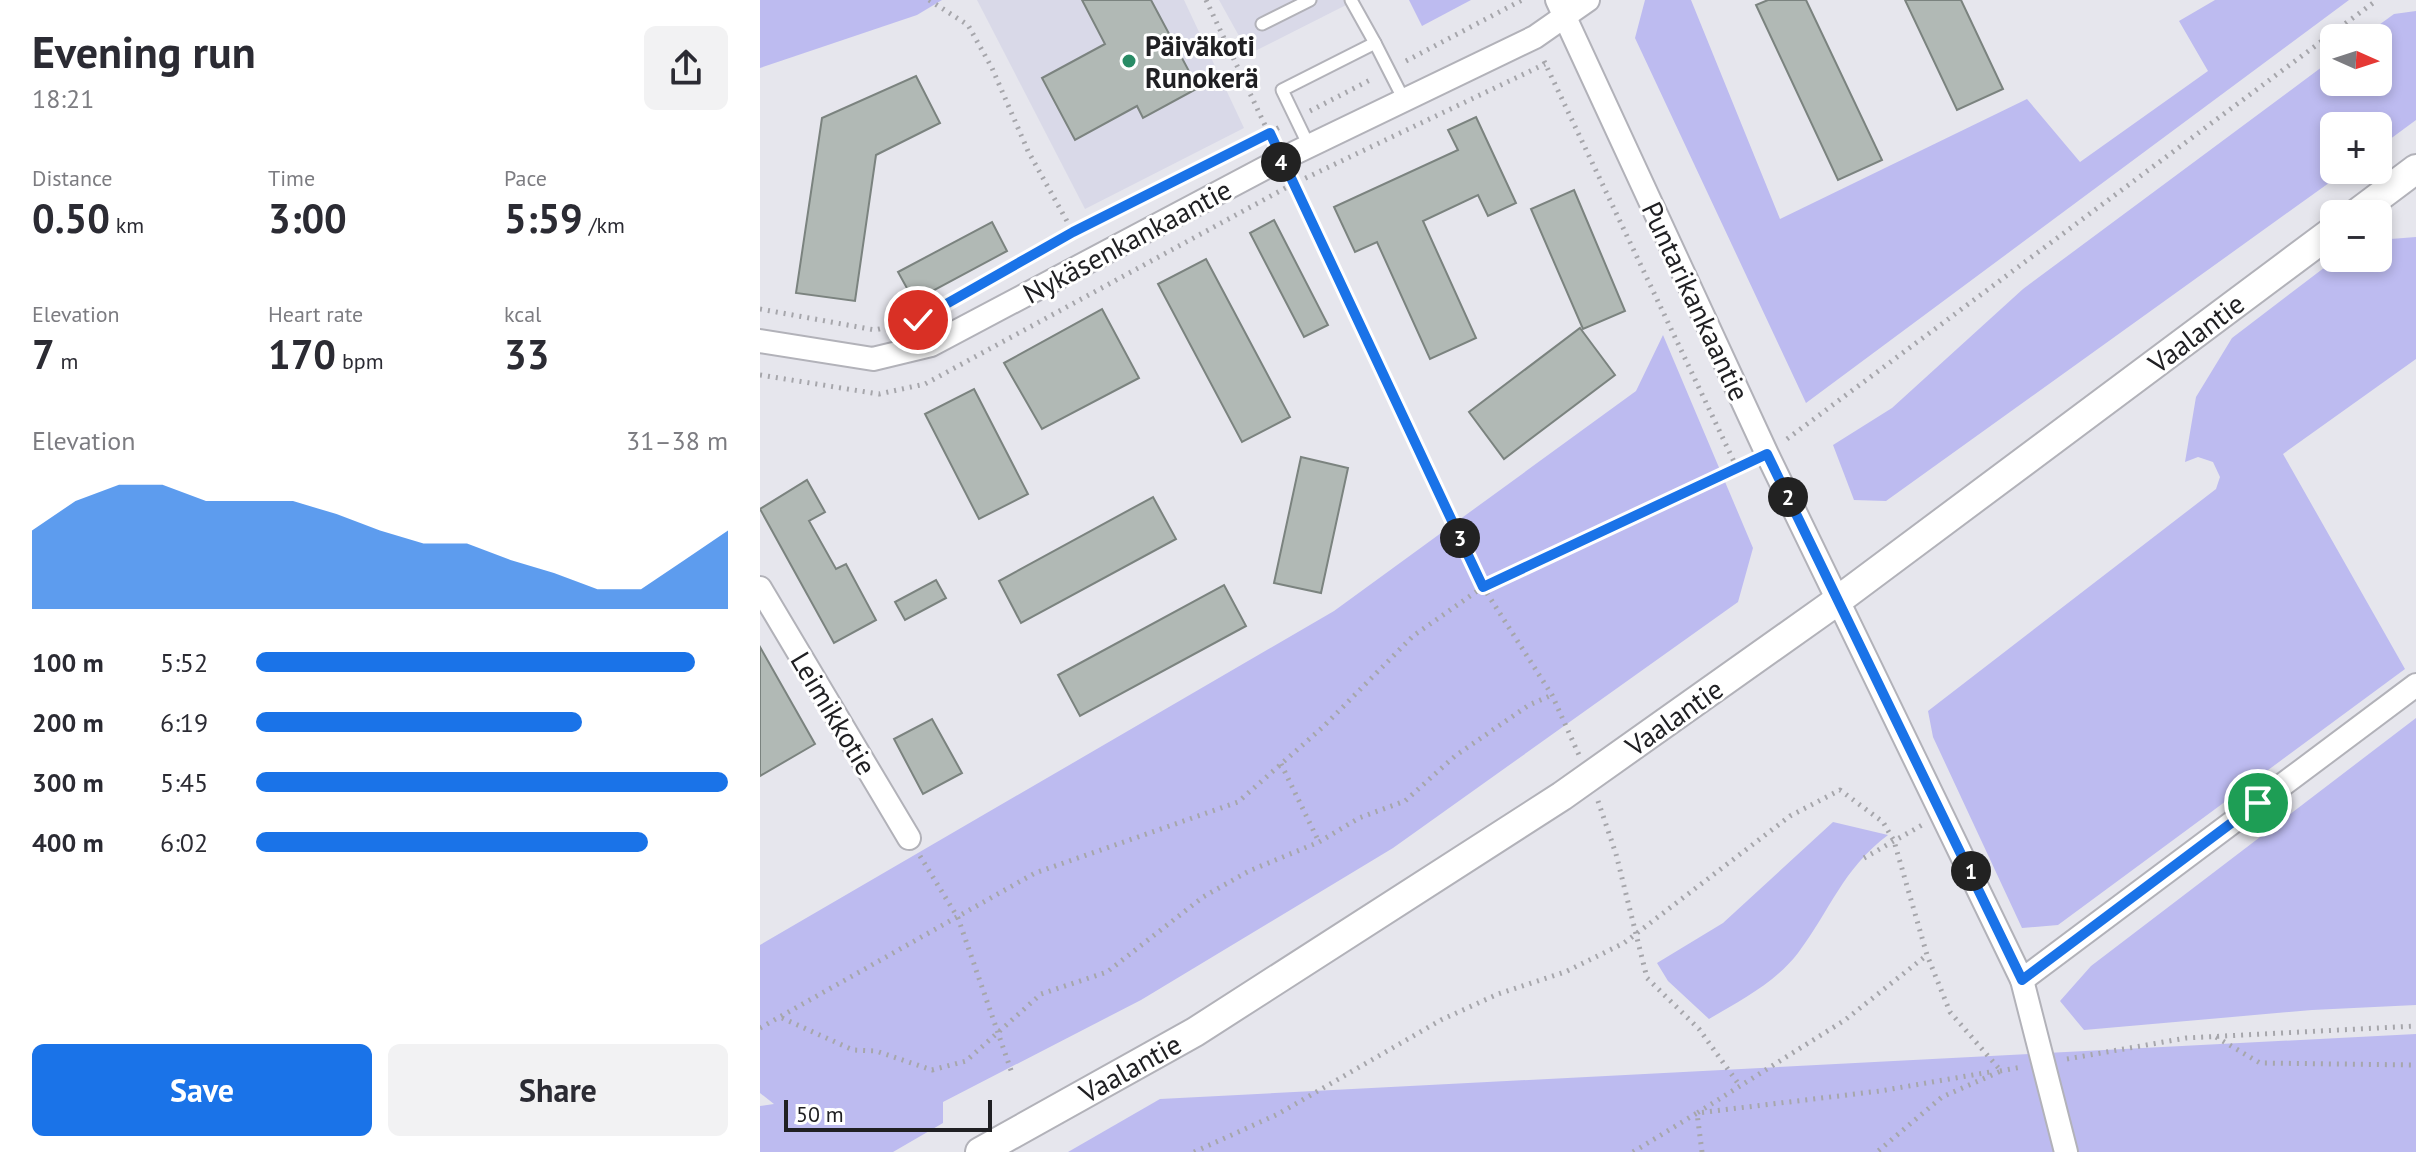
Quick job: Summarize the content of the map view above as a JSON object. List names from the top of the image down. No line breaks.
{"streets":{"street":["Nykäsenkankaantie","Puntarikankaantie","Vaalantie","Leimikkotie"]},"crossings":[["Nykäsenkankaantie","Puntarikankaantie"],["Puntarikankaantie","Vaalantie"]],"places":["Päiväkoti Runokerä"],"scale_bar":"50 m","north":"right","page":{"heading":["Evening run","18:21"],"map_buttons":["+","−"],"stats":[["Distance","0.50 km"],["Time","3:00"],["Pace","5:59 /km"],["Elevation","7 m"],["Heart rate","170 bpm"],["kcal","33"]],"pins":["4","2","3","1"],"chart":["Elevation","31–38 m"],"list":[{"name":"100 m","note":"5:52"},{"name":"200 m","note":"6:19"},{"name":"300 m","note":"5:45"},{"name":"400 m","note":"6:02"}],"buttons":["Save","Share"],"scale":"50 m"}}
